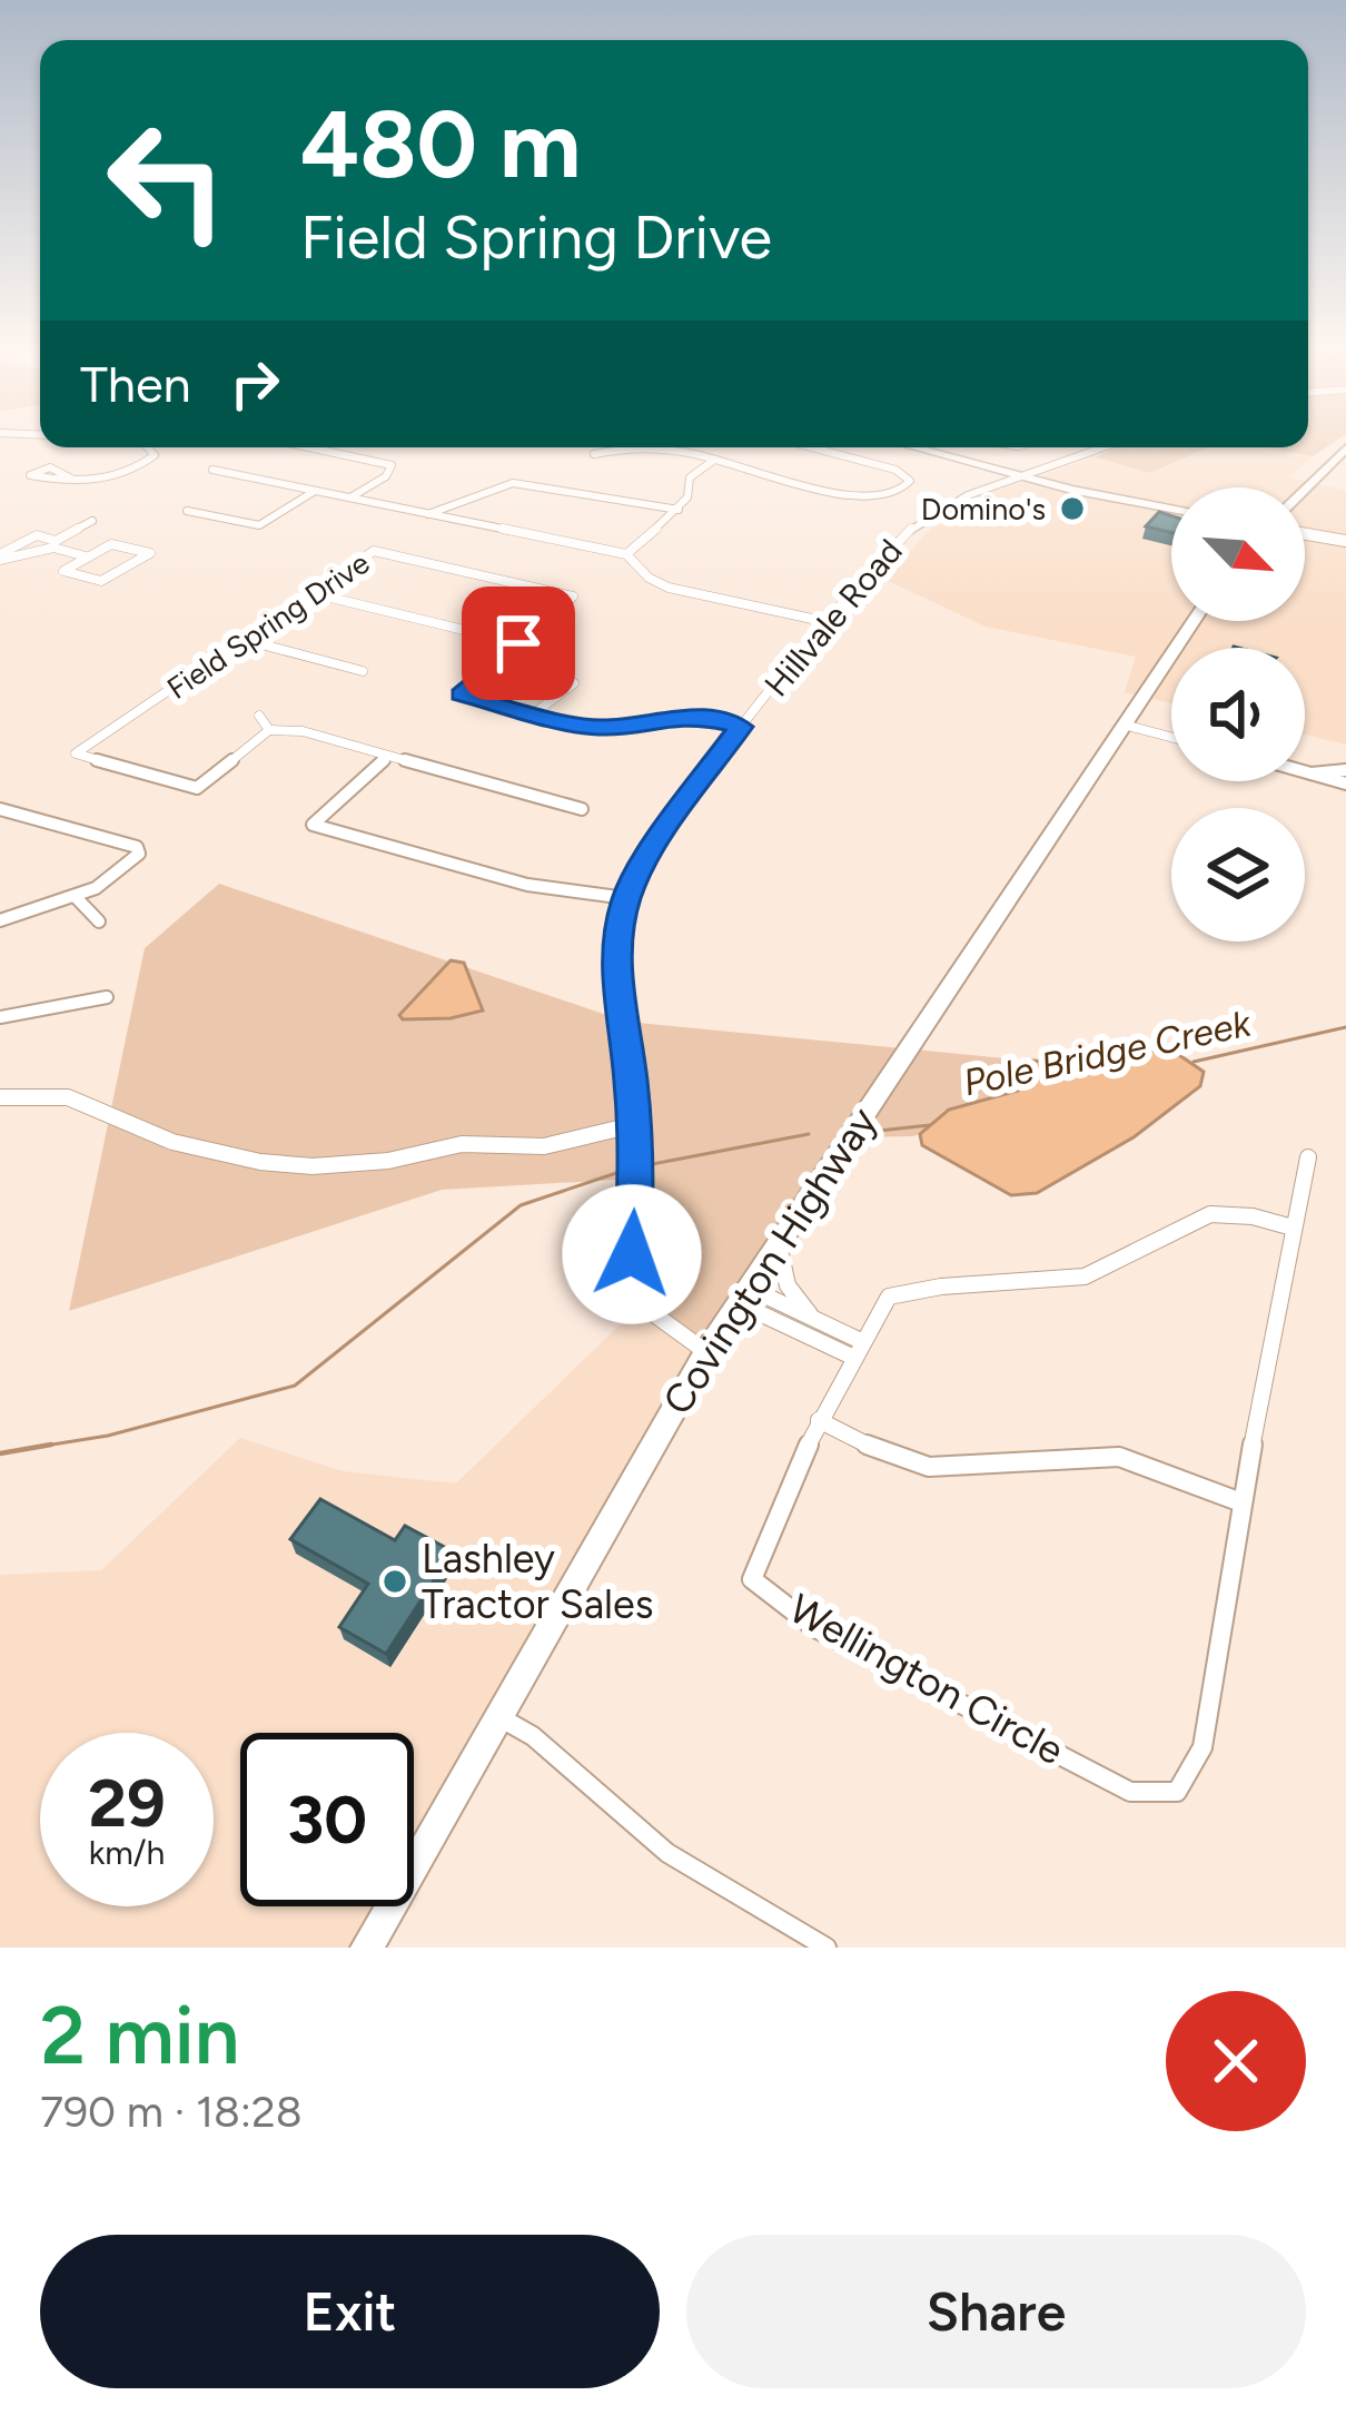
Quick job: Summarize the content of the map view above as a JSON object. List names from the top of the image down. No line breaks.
{"streets":{"main road":["Covington Highway"],"street":["Hillvale Road","Field Spring Drive","Wellington Circle"]},"crossings":[["Hillvale Road","Field Spring Drive"],["Hillvale Road","Covington Highway"]],"water":["Pole Bridge Creek"],"places":["Domino's","Lashley Tractor Sales"],"north":"bottom right","page":{"turn":["480 m","Field Spring Drive"],"then":"Then","speed":"29 km/h","limit":"30","heading":["2 min","790 m · 18:28"],"buttons":["Exit","Share"]}}
